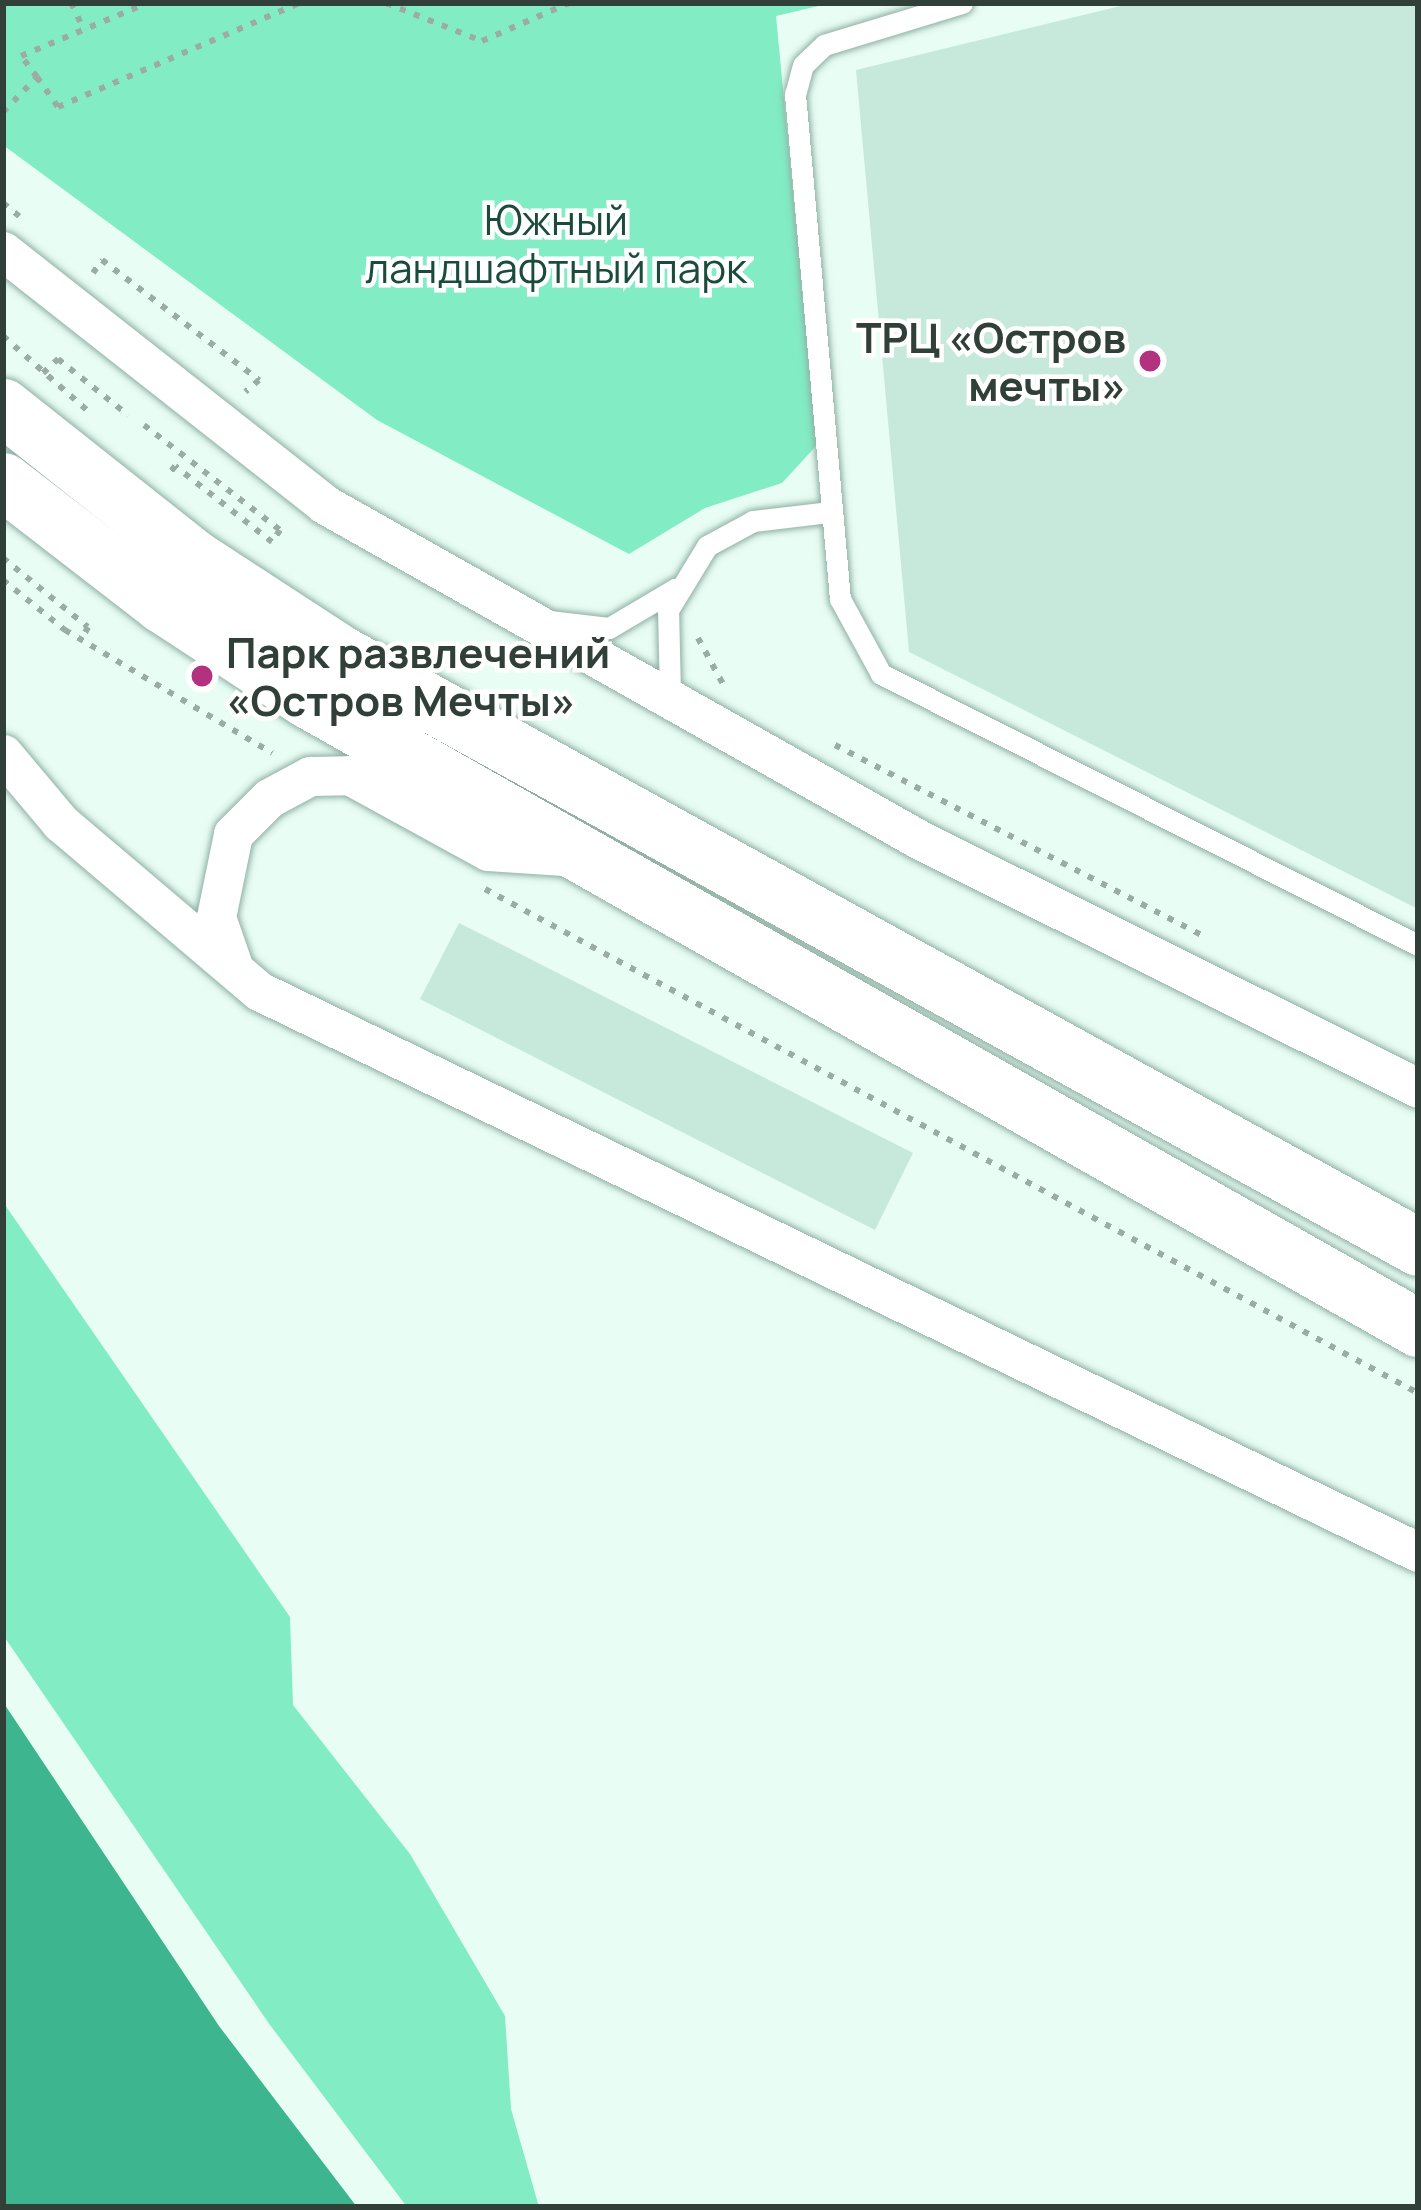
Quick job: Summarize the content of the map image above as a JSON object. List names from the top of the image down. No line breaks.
{"parks":["Южный ландшафтный парк"],"places":["ТРЦ «Остров мечты»","Парк развлечений «Остров Мечты»"]}
